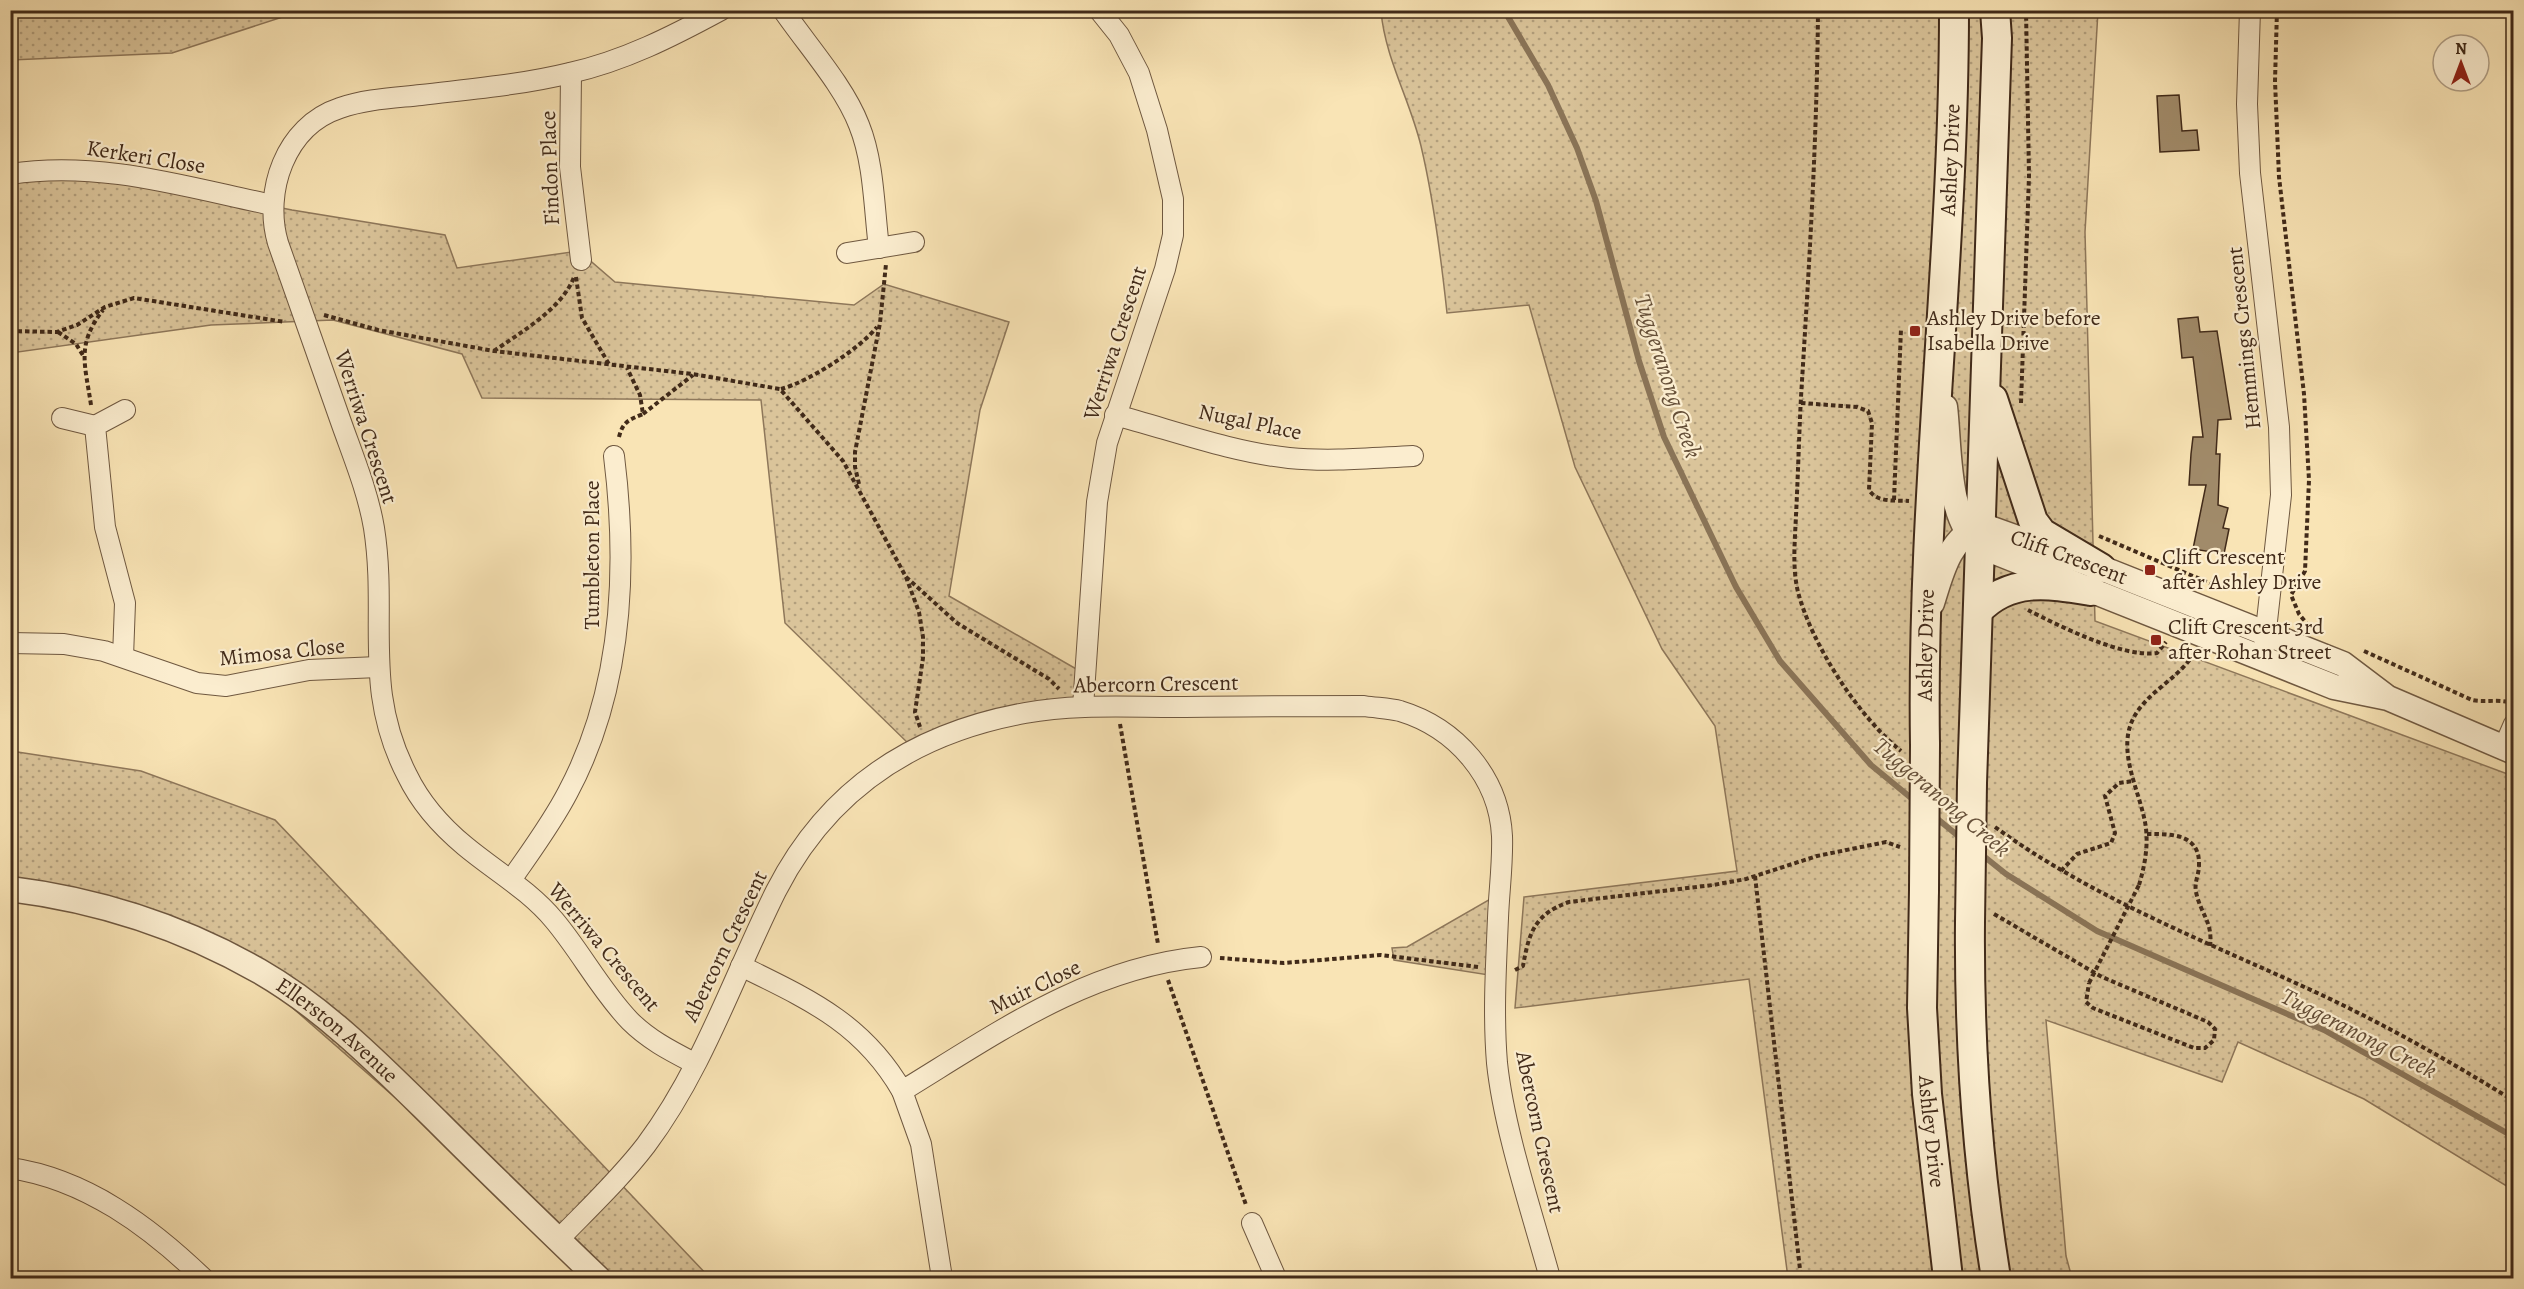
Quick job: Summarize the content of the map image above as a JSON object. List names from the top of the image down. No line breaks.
{"streets":{"main road":["Ashley Drive"],"street":["Kerkeri Close","Findon Place","Hemmings Crescent","Werriwa Crescent","Nugal Place","Tumbleton Place","Clift Crescent","Mimosa Close","Abercorn Crescent","Muir Close","Ellerston Avenue"]},"crossings":[["Kerkeri Close","Werriwa Crescent"],["Ashley Drive","Clift Crescent"],["Findon Place","Werriwa Crescent"],["Hemmings Crescent","Clift Crescent"],["Werriwa Crescent","Nugal Place"],["Werriwa Crescent","Tumbleton Place"],["Werriwa Crescent","Mimosa Close"],["Werriwa Crescent","Abercorn Crescent"],["Abercorn Crescent","Ellerston Avenue"]],"water":["Tuggeranong Creek"],"places":{"transit":["Ashley Drive before Isabella Drive","Clift Crescent after Ashley Drive","Clift Crescent 3rd after Rohan Street"]},"north":"top"}
